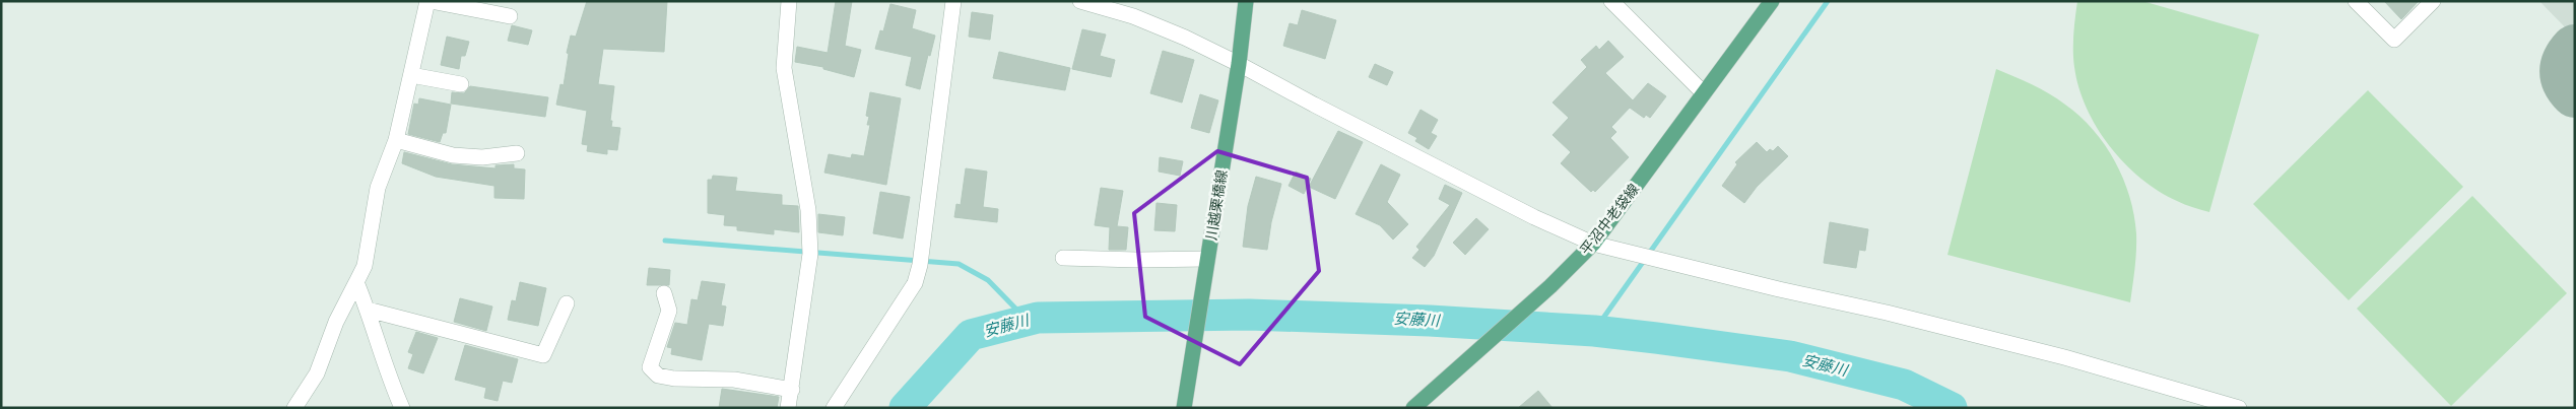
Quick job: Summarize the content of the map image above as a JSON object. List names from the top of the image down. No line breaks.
{"streets":{"main road":["川越栗橋線","平沼中老袋線"]},"water":["安藤川"]}
